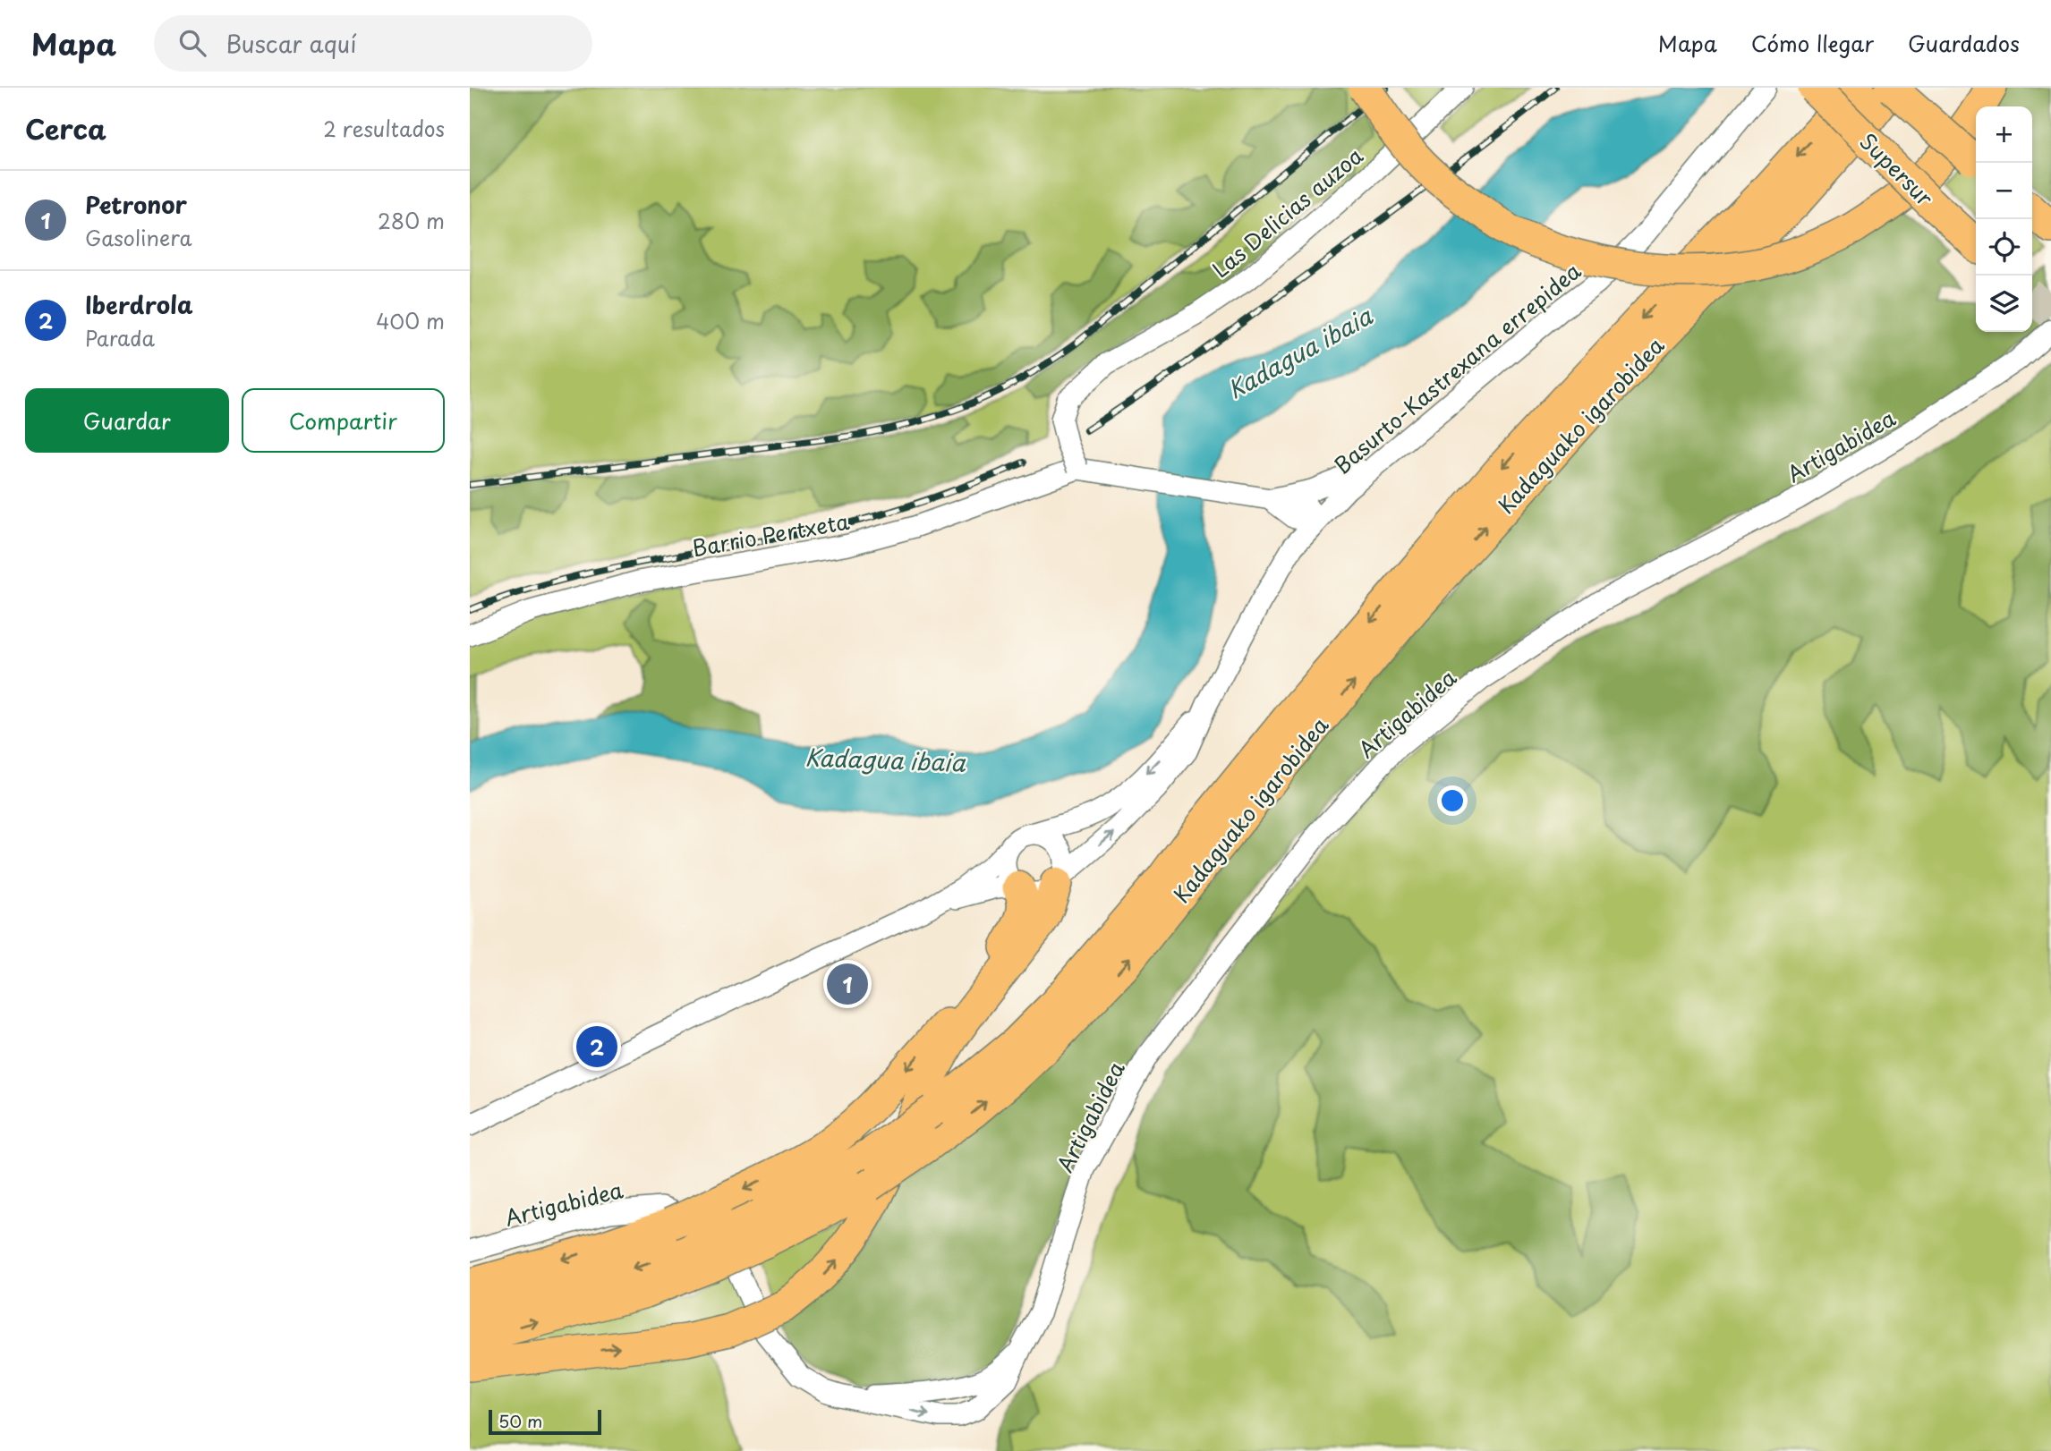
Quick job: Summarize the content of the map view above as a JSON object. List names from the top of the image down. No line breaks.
{"streets":{"highway":["Supersur","Kadaguako igarobidea"],"street":["Las Delicias auzoa","Basurto-Kastrexana errepidea","Artigabidea","Barrio Pertxeta"]},"crossings":[["Las Delicias auzoa","Barrio Pertxeta"]],"water":["Kadagua ibaia"],"scale_bar":"50 m","page":{"header":"Mapa","search":"Buscar aquí","nav":["Mapa","Cómo llegar","Guardados"],"heading":["Cerca","2 resultados"],"map_buttons":["+","−"],"list":[{"mark":"1","name":"Petronor","note":"Gasolinera","value":"280 m"},{"mark":"2","name":"Iberdrola","note":"Parada","value":"400 m"}],"buttons":["Guardar","Compartir"],"pins":["1","2"],"scale":"50 m"}}
